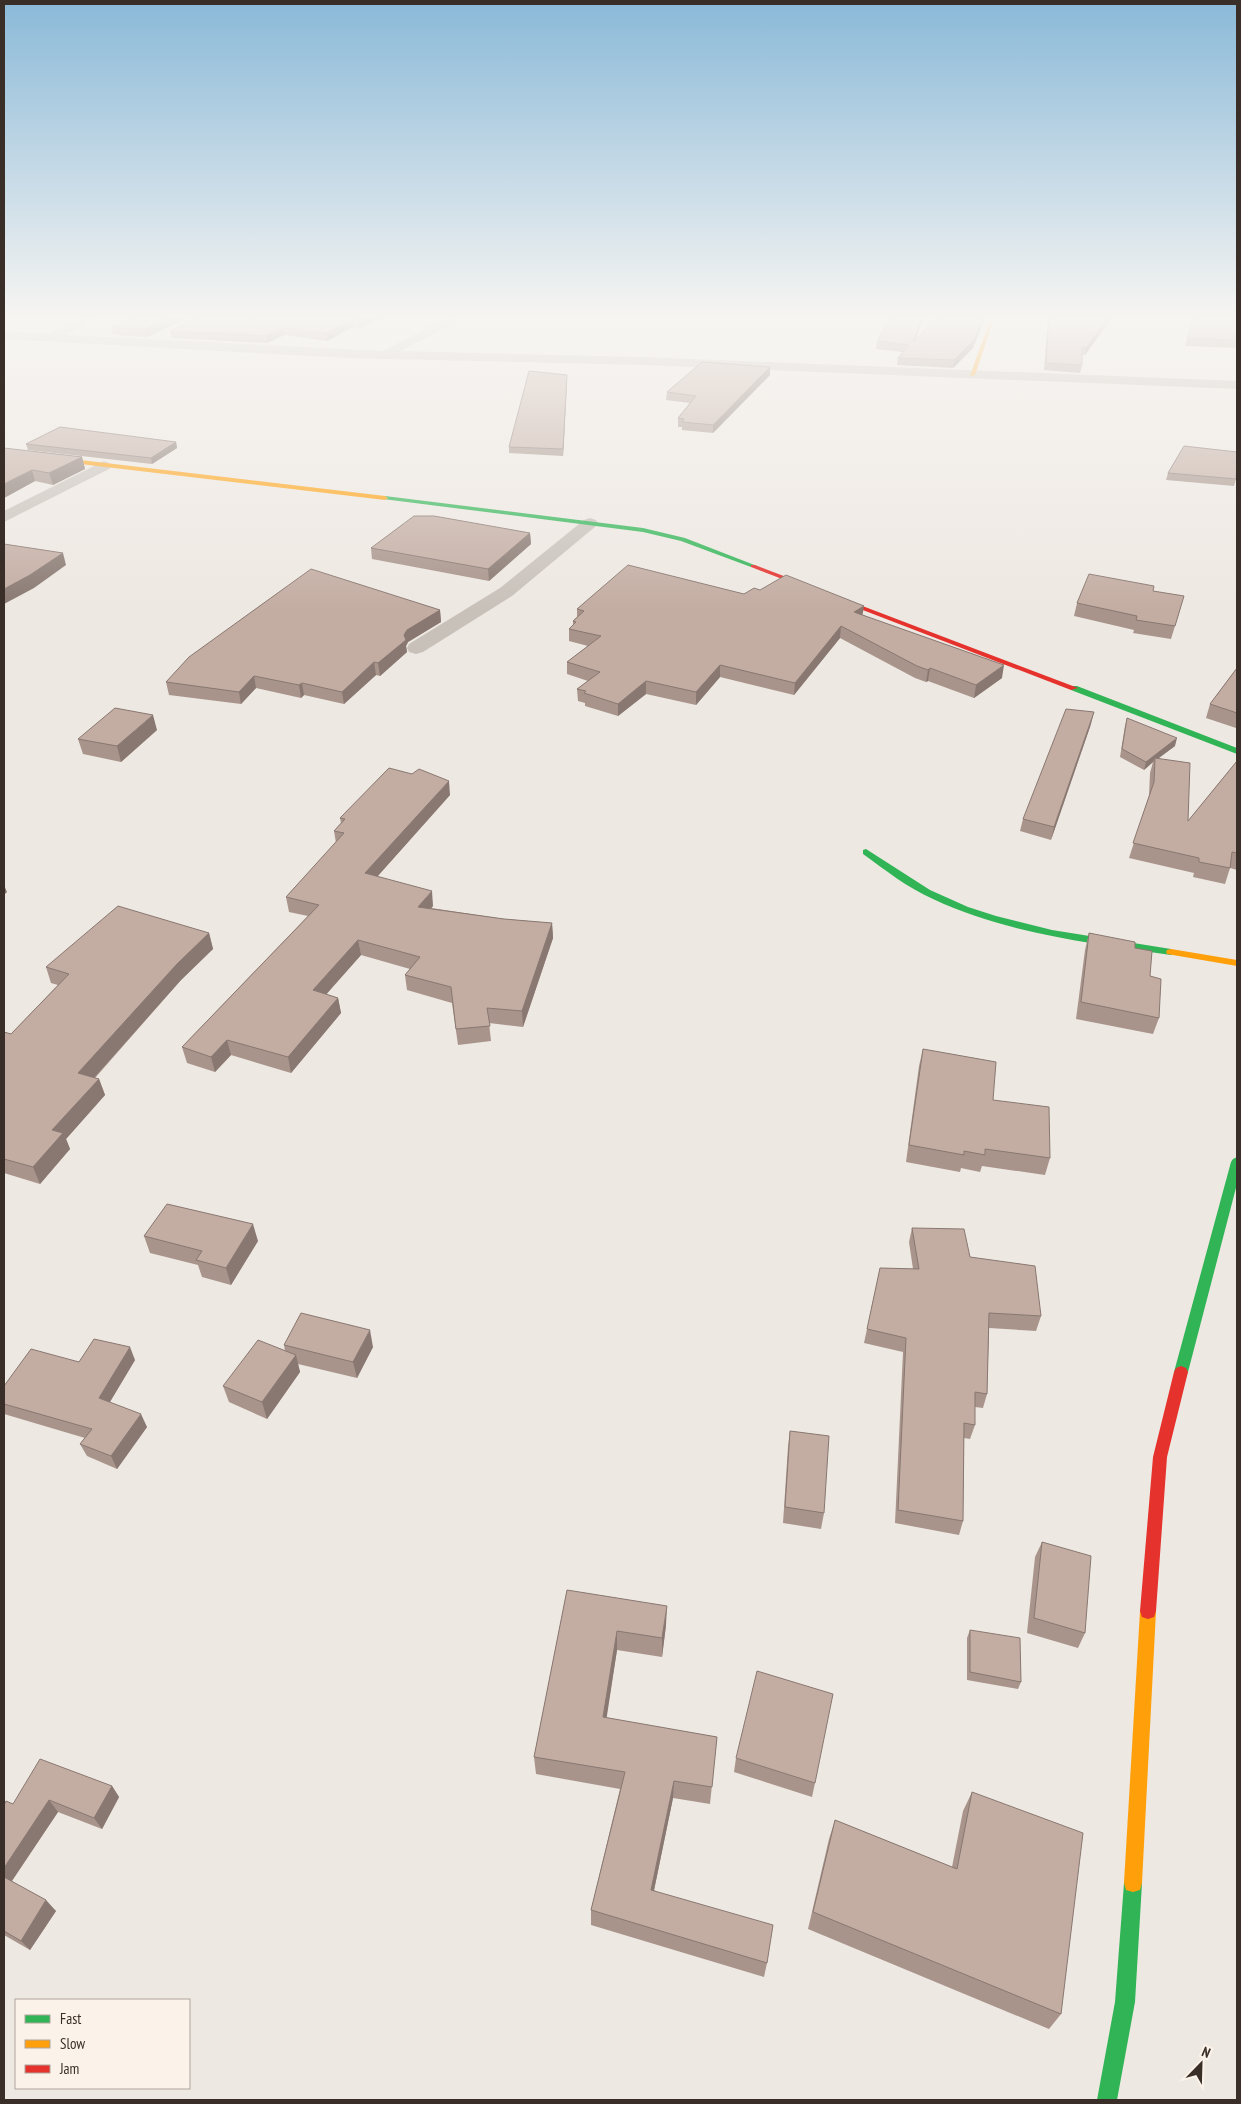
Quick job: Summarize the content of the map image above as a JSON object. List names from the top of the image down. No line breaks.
{"legend":["Fast","Slow","Jam"],"north":"top right"}
